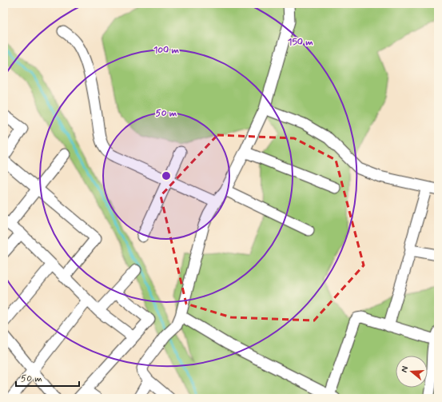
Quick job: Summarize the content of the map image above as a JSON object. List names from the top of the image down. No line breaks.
{"scale_bar":"50 m","north":"left","rings":["150 m","100 m","50 m"]}
